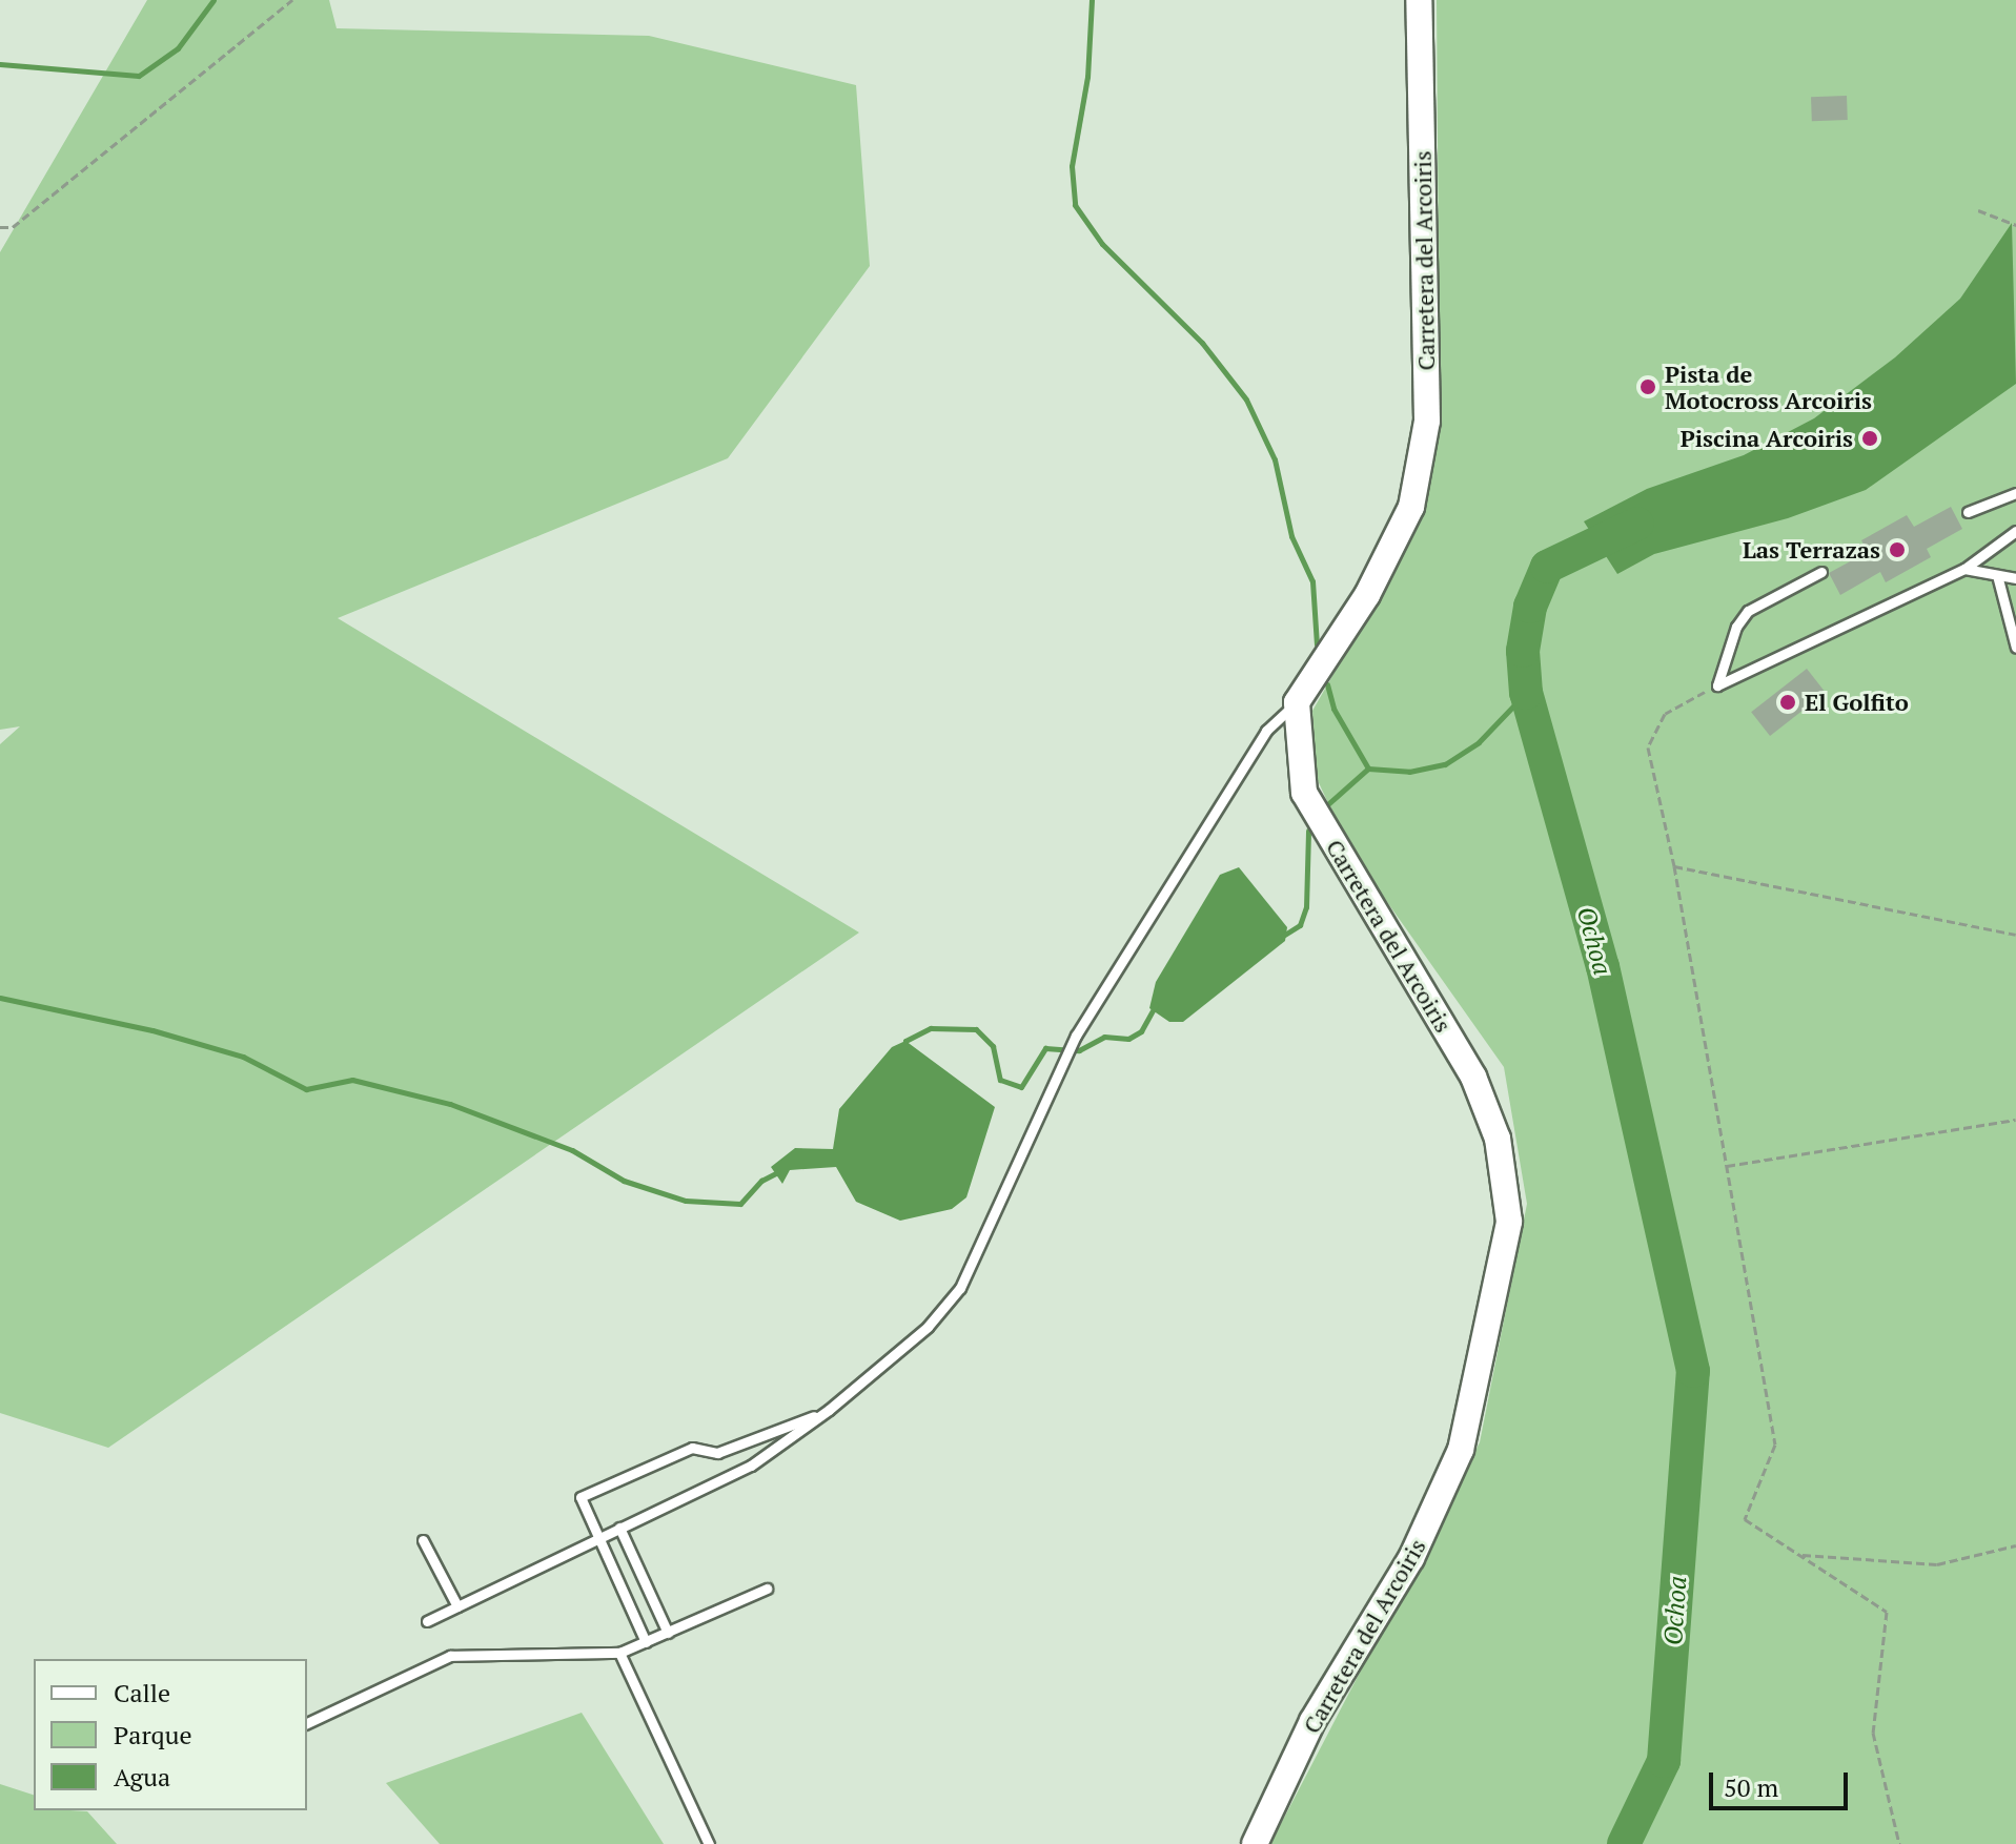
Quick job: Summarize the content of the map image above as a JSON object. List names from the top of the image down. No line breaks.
{"streets":{"street":["Carretera del Arcoiris"]},"water":["Ochoa"],"places":["Pista de Motocross Arcoiris","Piscina Arcoiris","Las Terrazas","El Golfito"],"legend":["Calle","Parque","Agua"],"scale_bar":"50 m"}
